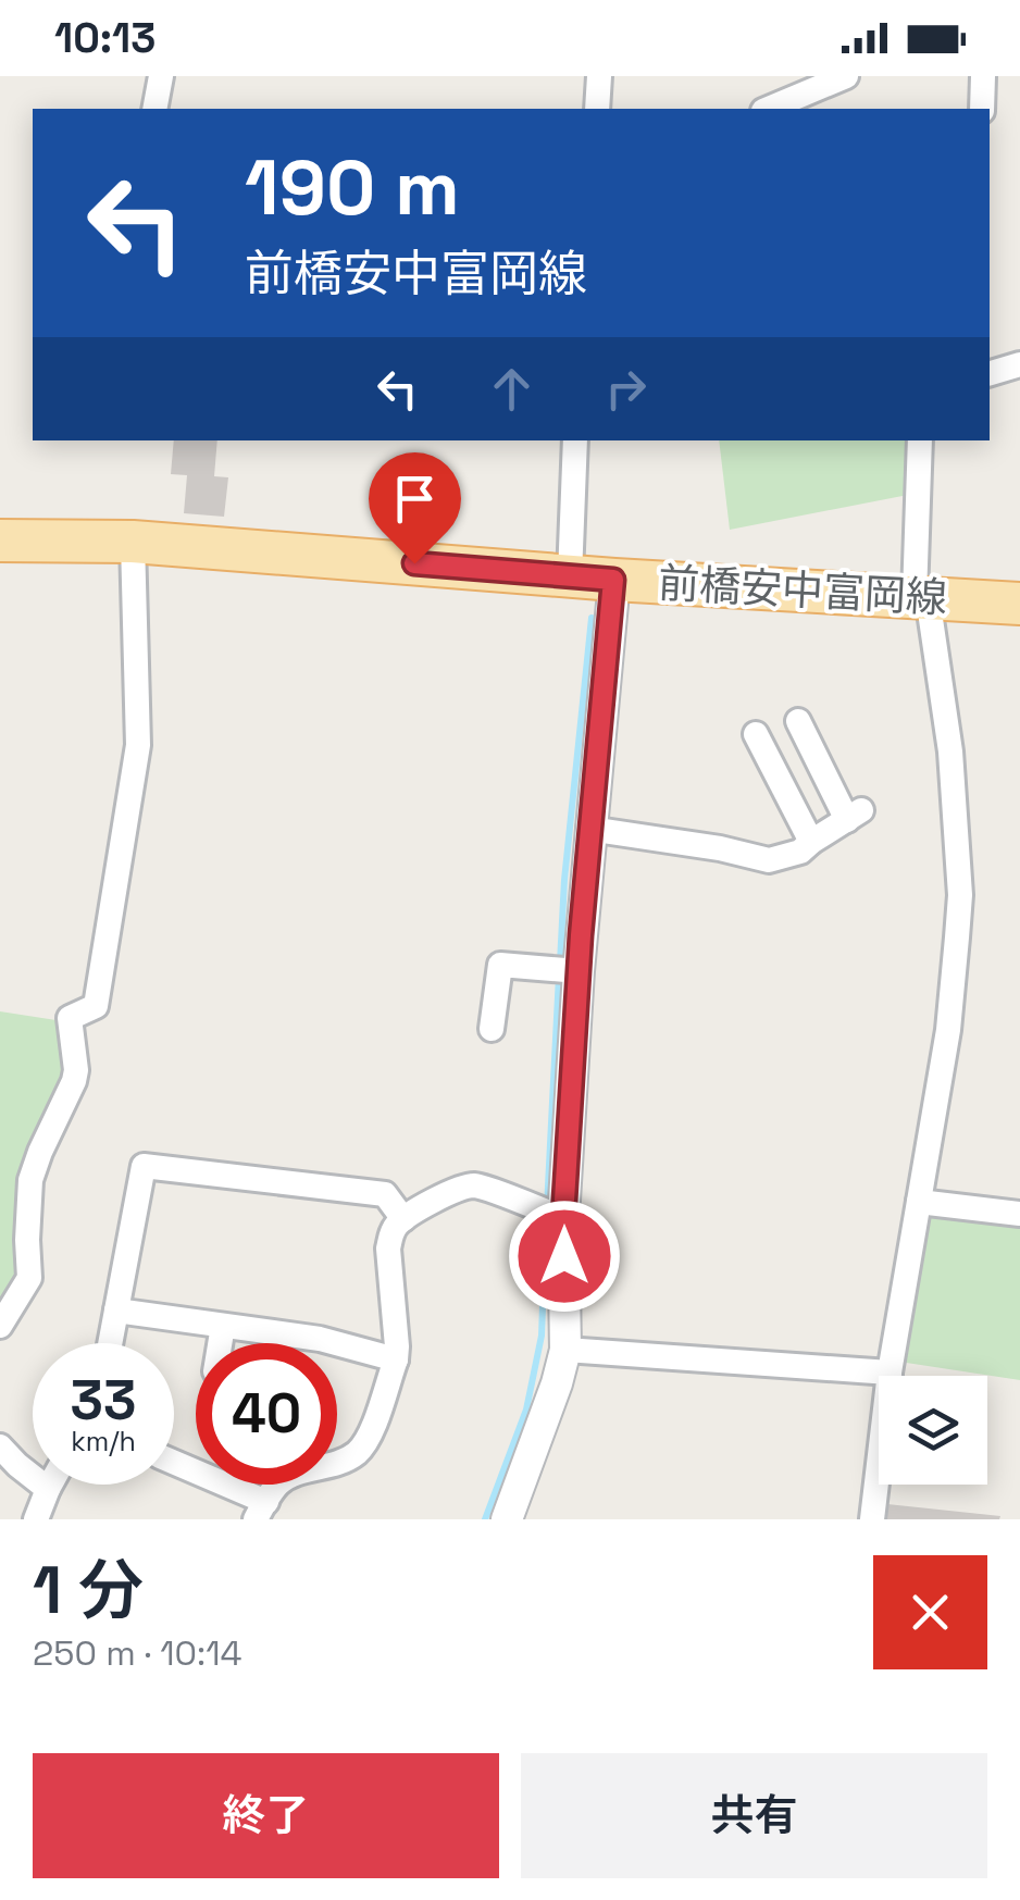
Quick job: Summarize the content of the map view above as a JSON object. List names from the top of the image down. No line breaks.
{"streets":{"main road":["前橋安中富岡線"]},"page":{"status":"10:13","turn":["190 m","前橋安中富岡線"],"speed":"33 km/h","limit":"40","heading":["1 分","250 m · 10:14"],"buttons":["終了","共有"]}}
